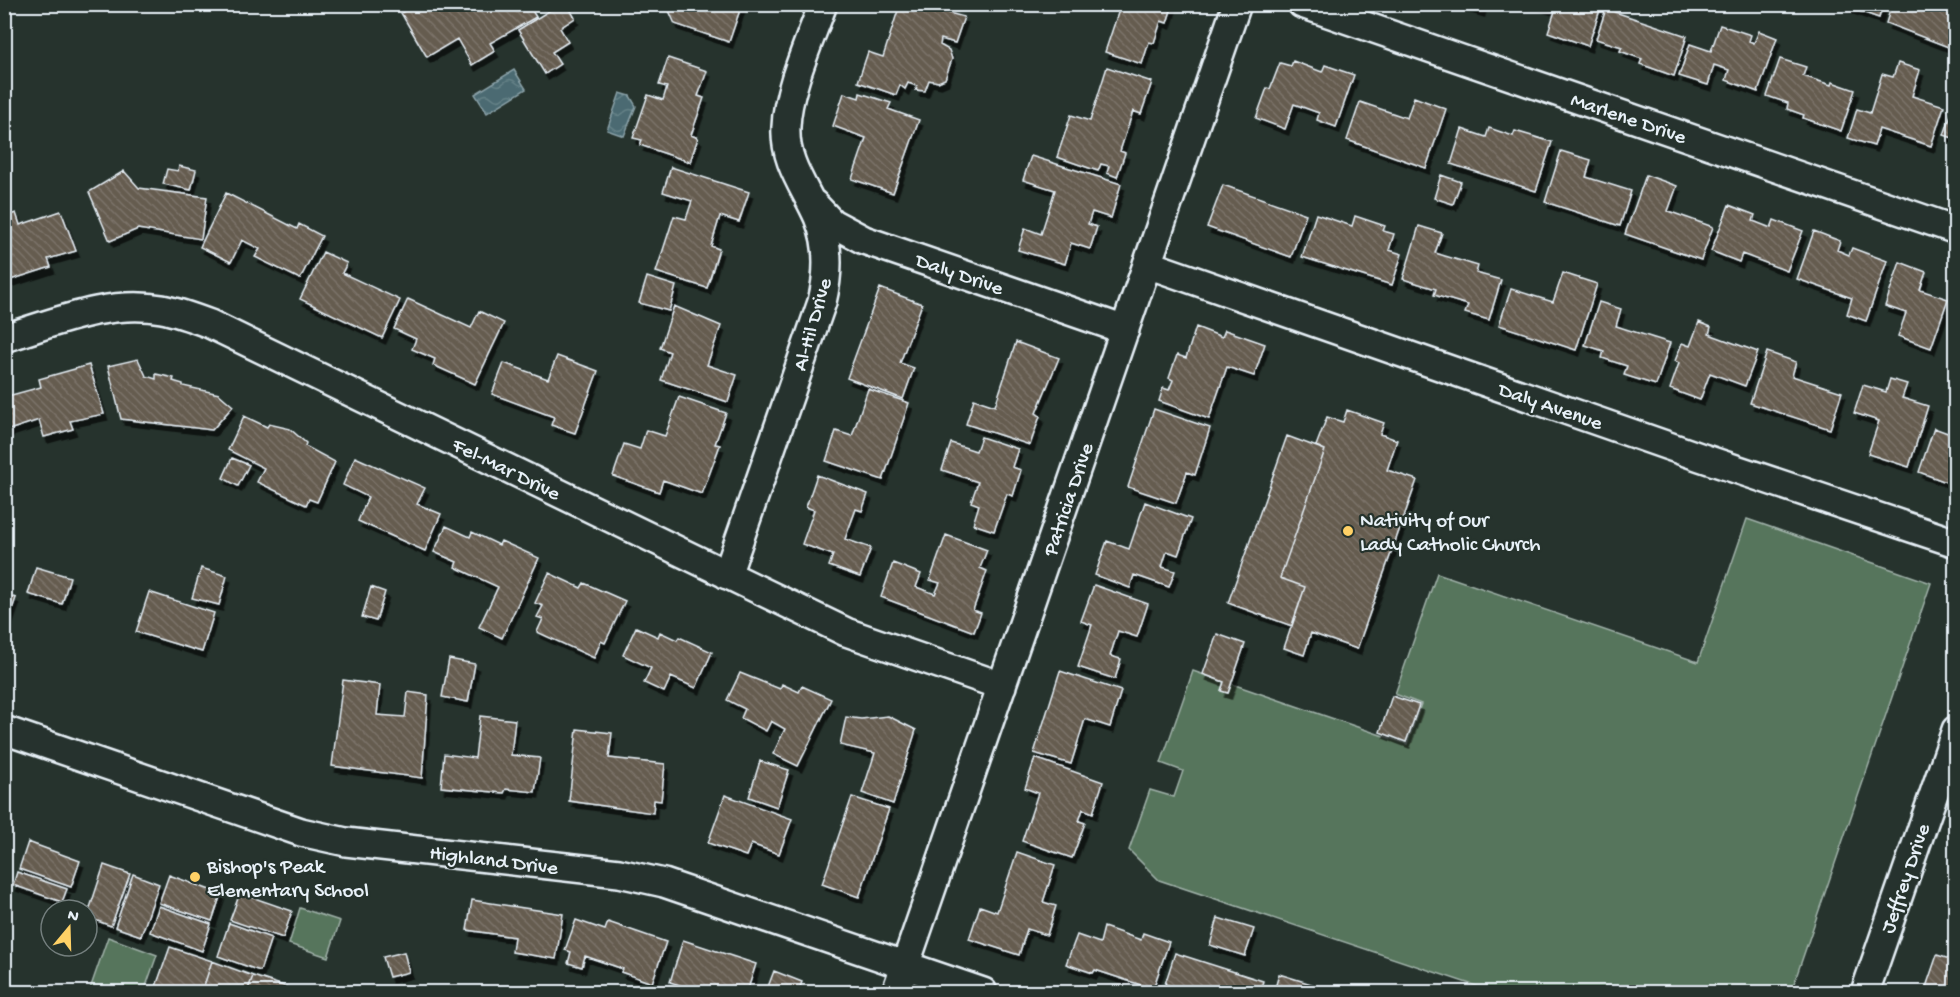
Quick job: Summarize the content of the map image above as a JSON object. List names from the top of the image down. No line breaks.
{"streets":{"street":["Marlene Drive","Daly Drive","Al-Hil Drive","Daly Avenue","Fel-Mar Drive","Patricia Drive","Highland Drive","Jeffrey Drive"]},"crossings":[["Daly Drive","Al-Hil Drive"],["Daly Drive","Patricia Drive"],["Al-Hil Drive","Fel-Mar Drive"],["Daly Avenue","Patricia Drive"],["Fel-Mar Drive","Patricia Drive"],["Patricia Drive","Highland Drive"]],"places":["Nativity of Our Lady Catholic Church","Bishop's Peak Elementary School"],"north":"top"}
